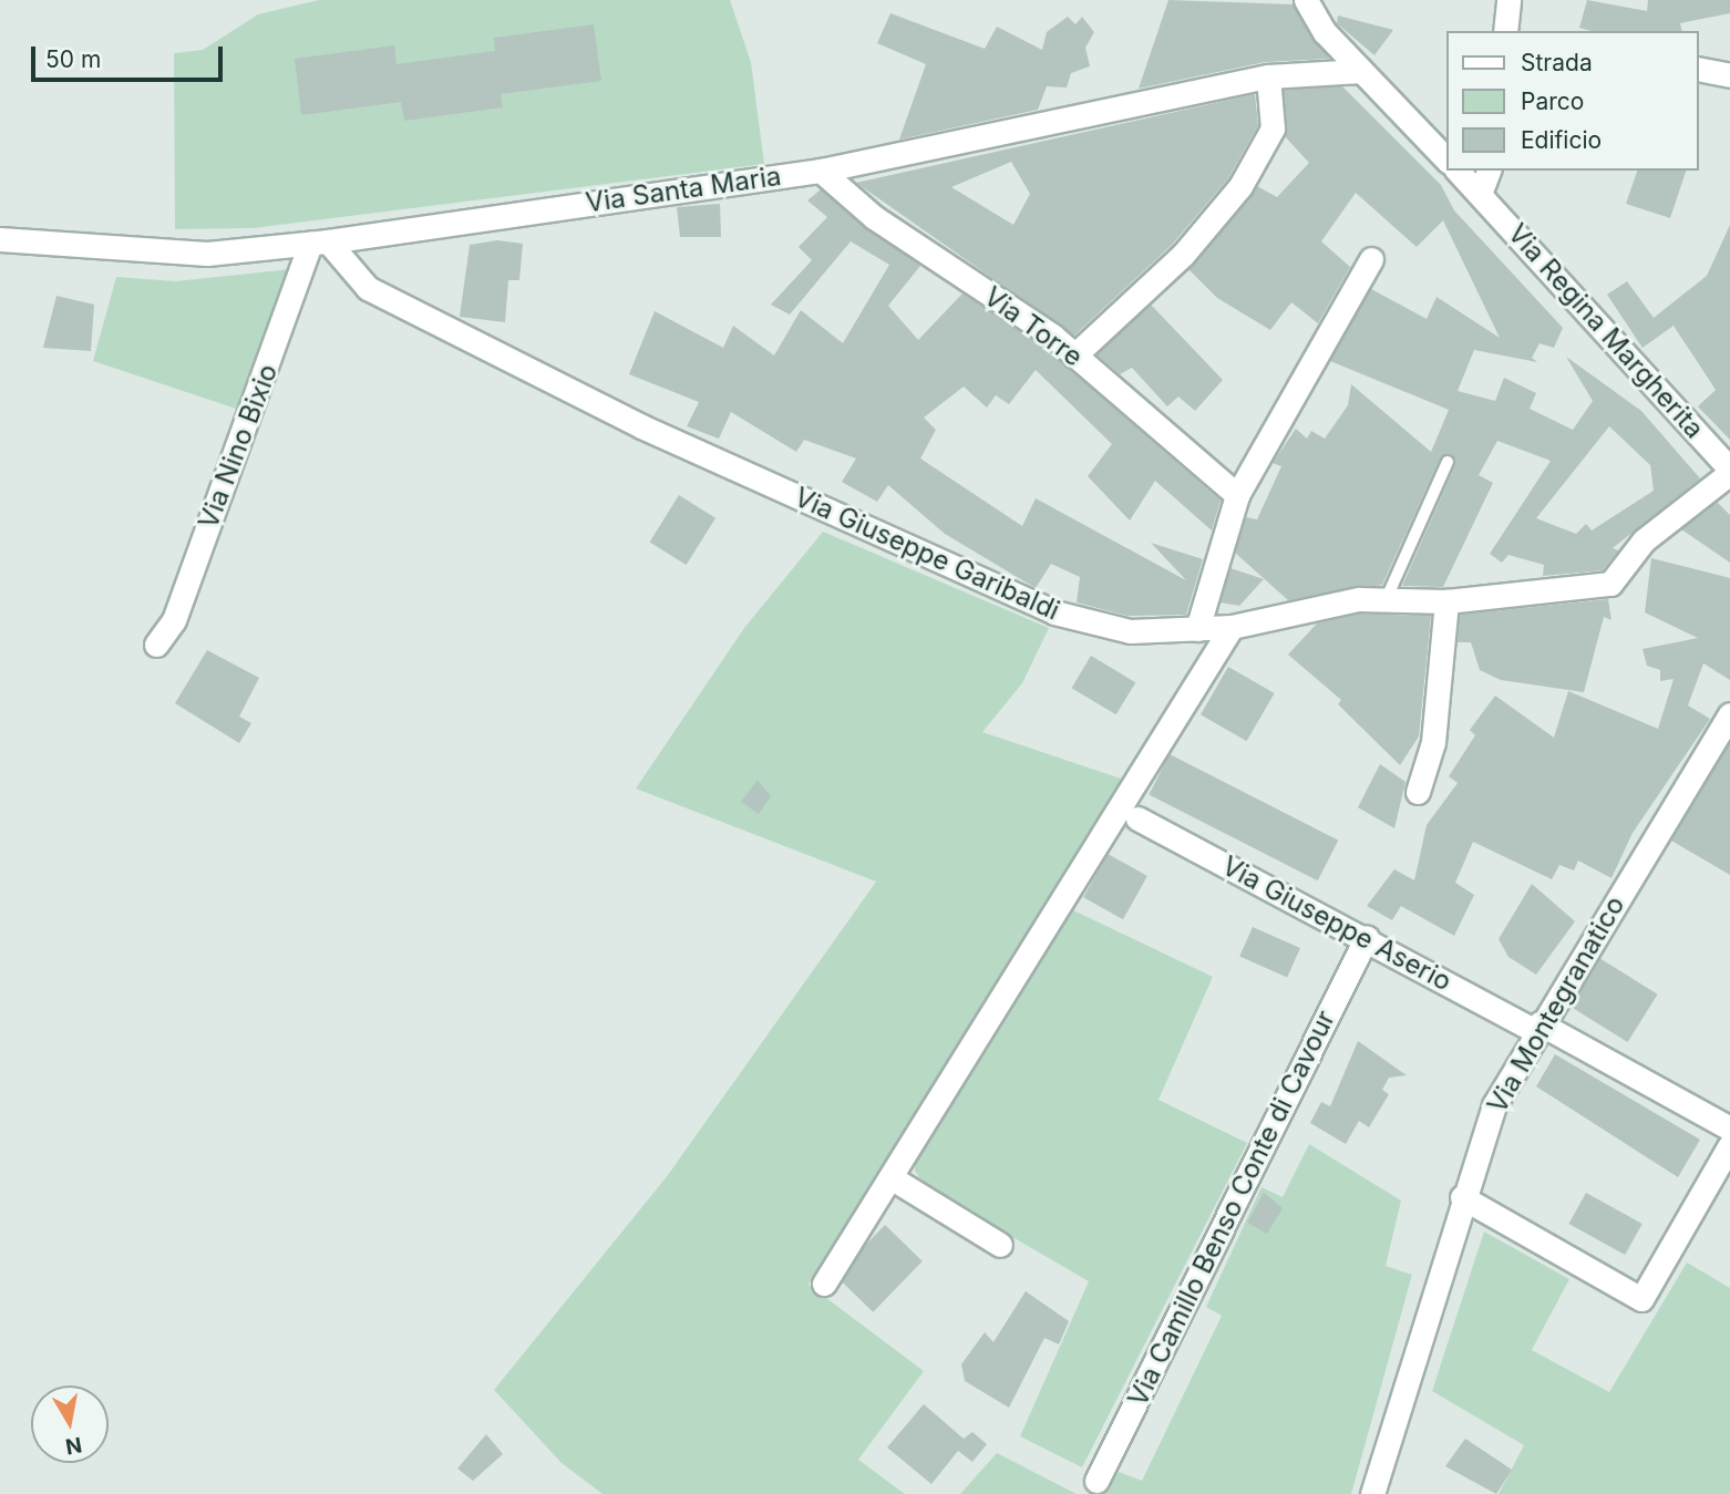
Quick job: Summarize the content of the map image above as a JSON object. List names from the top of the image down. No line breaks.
{"streets":{"street":["Via Santa Maria","Via Torre","Via Regina Margherita","Via Nino Bixio","Via Giuseppe Garibaldi","Via Giuseppe Aserio","Via Montegranatico","Via Camillo Benso Conte di Cavour"]},"crossings":[["Via Santa Maria","Via Torre"],["Via Santa Maria","Via Nino Bixio"],["Via Santa Maria","Via Giuseppe Garibaldi"],["Via Regina Margherita","Via Giuseppe Garibaldi"],["Via Nino Bixio","Via Giuseppe Garibaldi"],["Via Giuseppe Aserio","Via Montegranatico"],["Via Giuseppe Aserio","Via Camillo Benso Conte di Cavour"]],"legend":["Strada","Parco","Edificio"],"scale_bar":"50 m","north":"bottom"}
